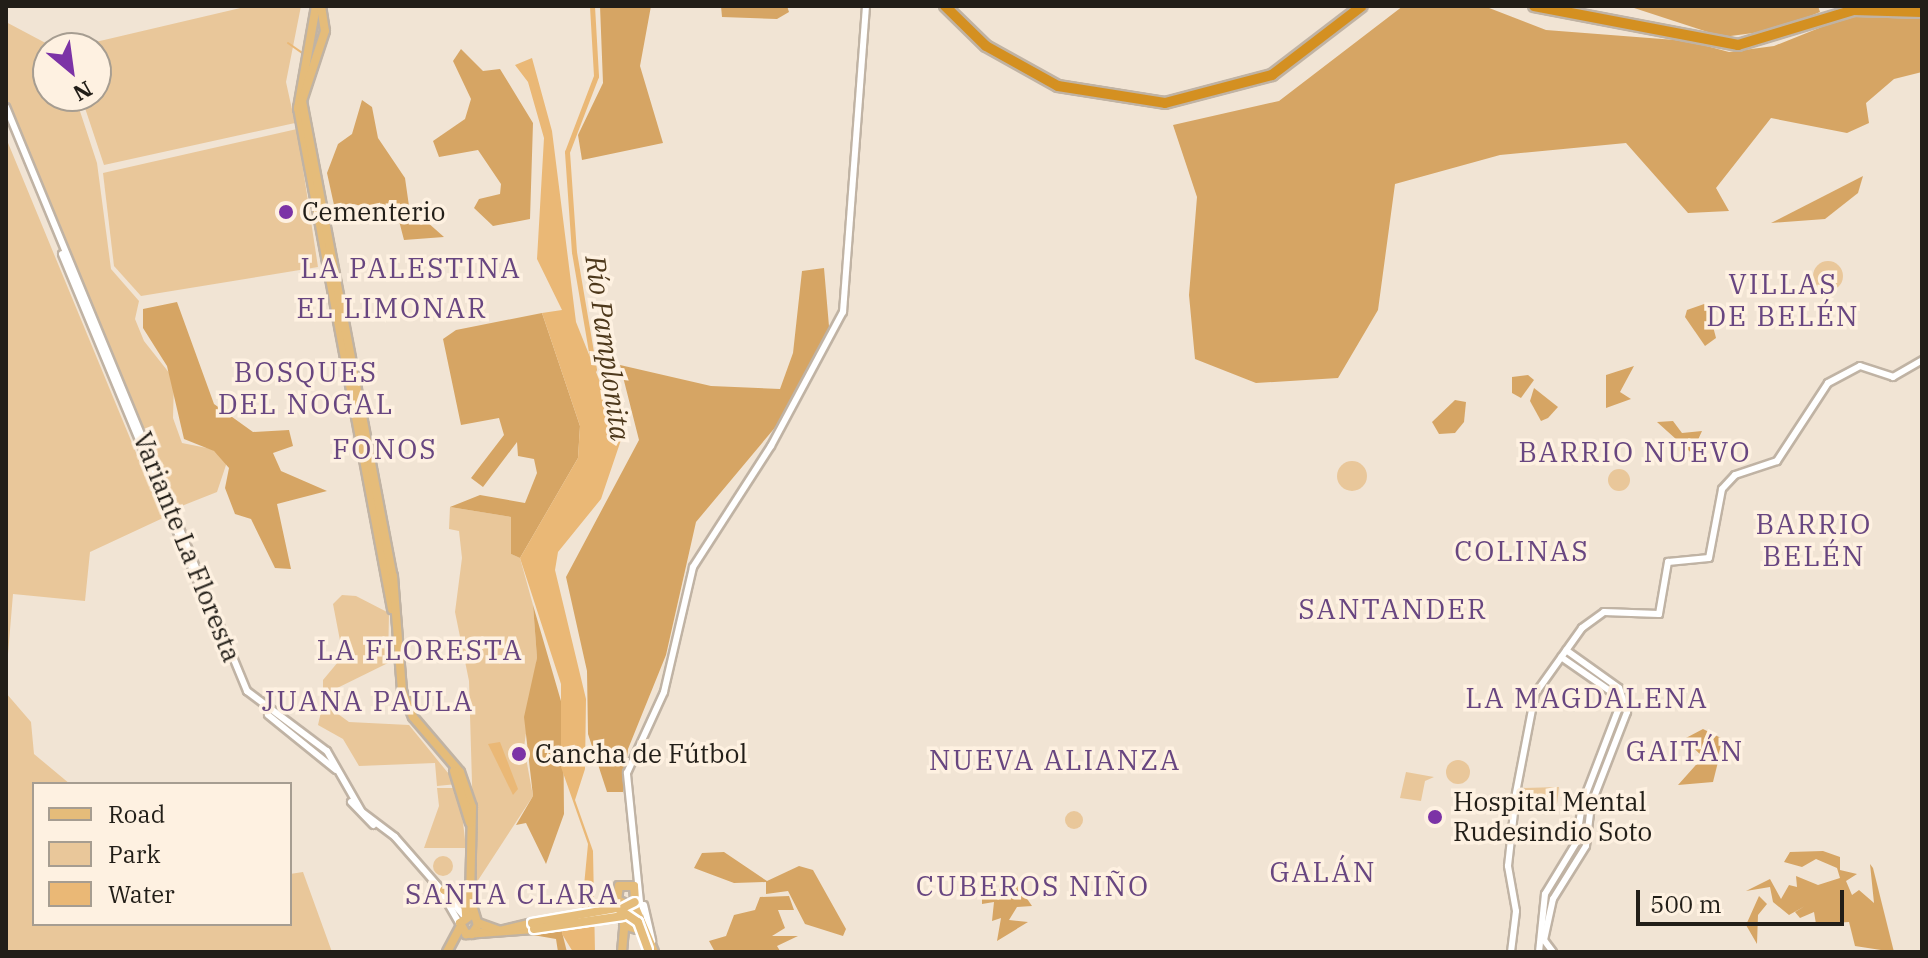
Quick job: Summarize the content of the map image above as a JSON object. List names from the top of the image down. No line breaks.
{"streets":{"main road":["Variante La Floresta"]},"districts":["LA PALESTINA","VILLAS DE BELÉN","EL LIMONAR","BOSQUES DEL NOGAL","FONOS","BARRIO NUEVO","BARRIO BELÉN","COLINAS","SANTANDER","LA FLORESTA","LA MAGDALENA","JUANA PAULA","GAITÁN","NUEVA ALIANZA","GALÁN","CUBEROS NIÑO","SANTA CLARA"],"water":["Río Pamplonita"],"places":["Cementerio","Cancha de Fútbol","Hospital Mental Rudesindio Soto"],"legend":["Road","Park","Water"],"scale_bar":"500 m","north":"bottom right"}
